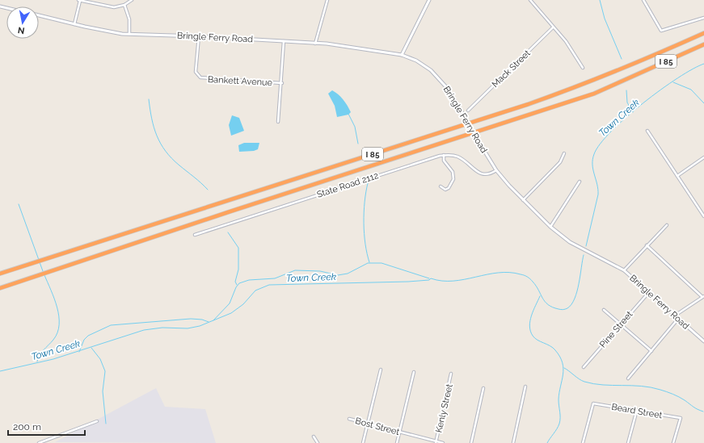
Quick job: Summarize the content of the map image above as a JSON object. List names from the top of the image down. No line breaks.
{"streets":{"highway":["I 85"],"street":["Bringle Ferry Road","Mack Street","Bankett Avenue","State Road 2112","Pine Street","Kenly Street","Beard Street","Bost Street"]},"crossings":[["Bringle Ferry Road","Bankett Avenue"],["Bringle Ferry Road","State Road 2112"],["Bringle Ferry Road","Pine Street"],["Kenly Street","Bost Street"]],"water":["Town Creek"],"scale_bar":"200 m","north":"bottom"}
